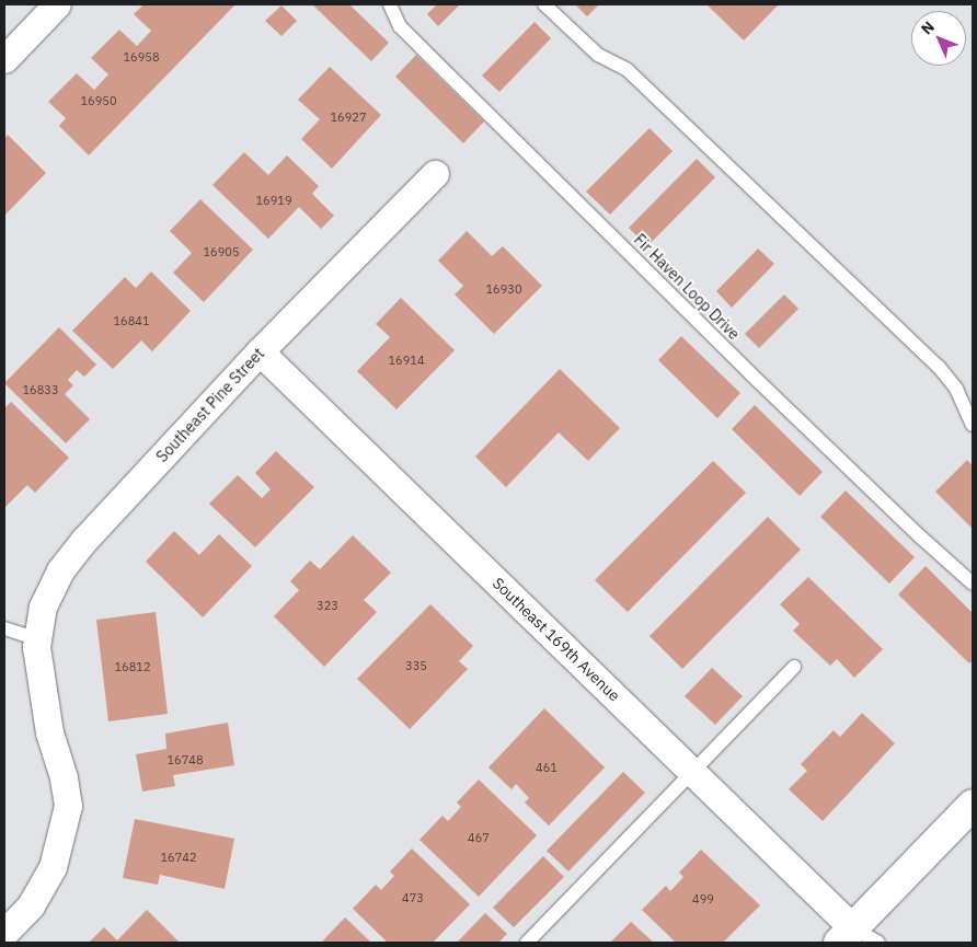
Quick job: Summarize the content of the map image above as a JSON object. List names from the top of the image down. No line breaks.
{"streets":{"street":["Southeast Pine Street","Southeast 169th Avenue"],"lane":["Fir Haven Loop Drive"]},"crossings":[["Southeast Pine Street","Southeast 169th Avenue"]],"house_numbers":["16958","16950","16927","16919","16905","16930","16841","16914","16833","323","335","16812","16748","461","467","16742","473","499"],"north":"top left"}
